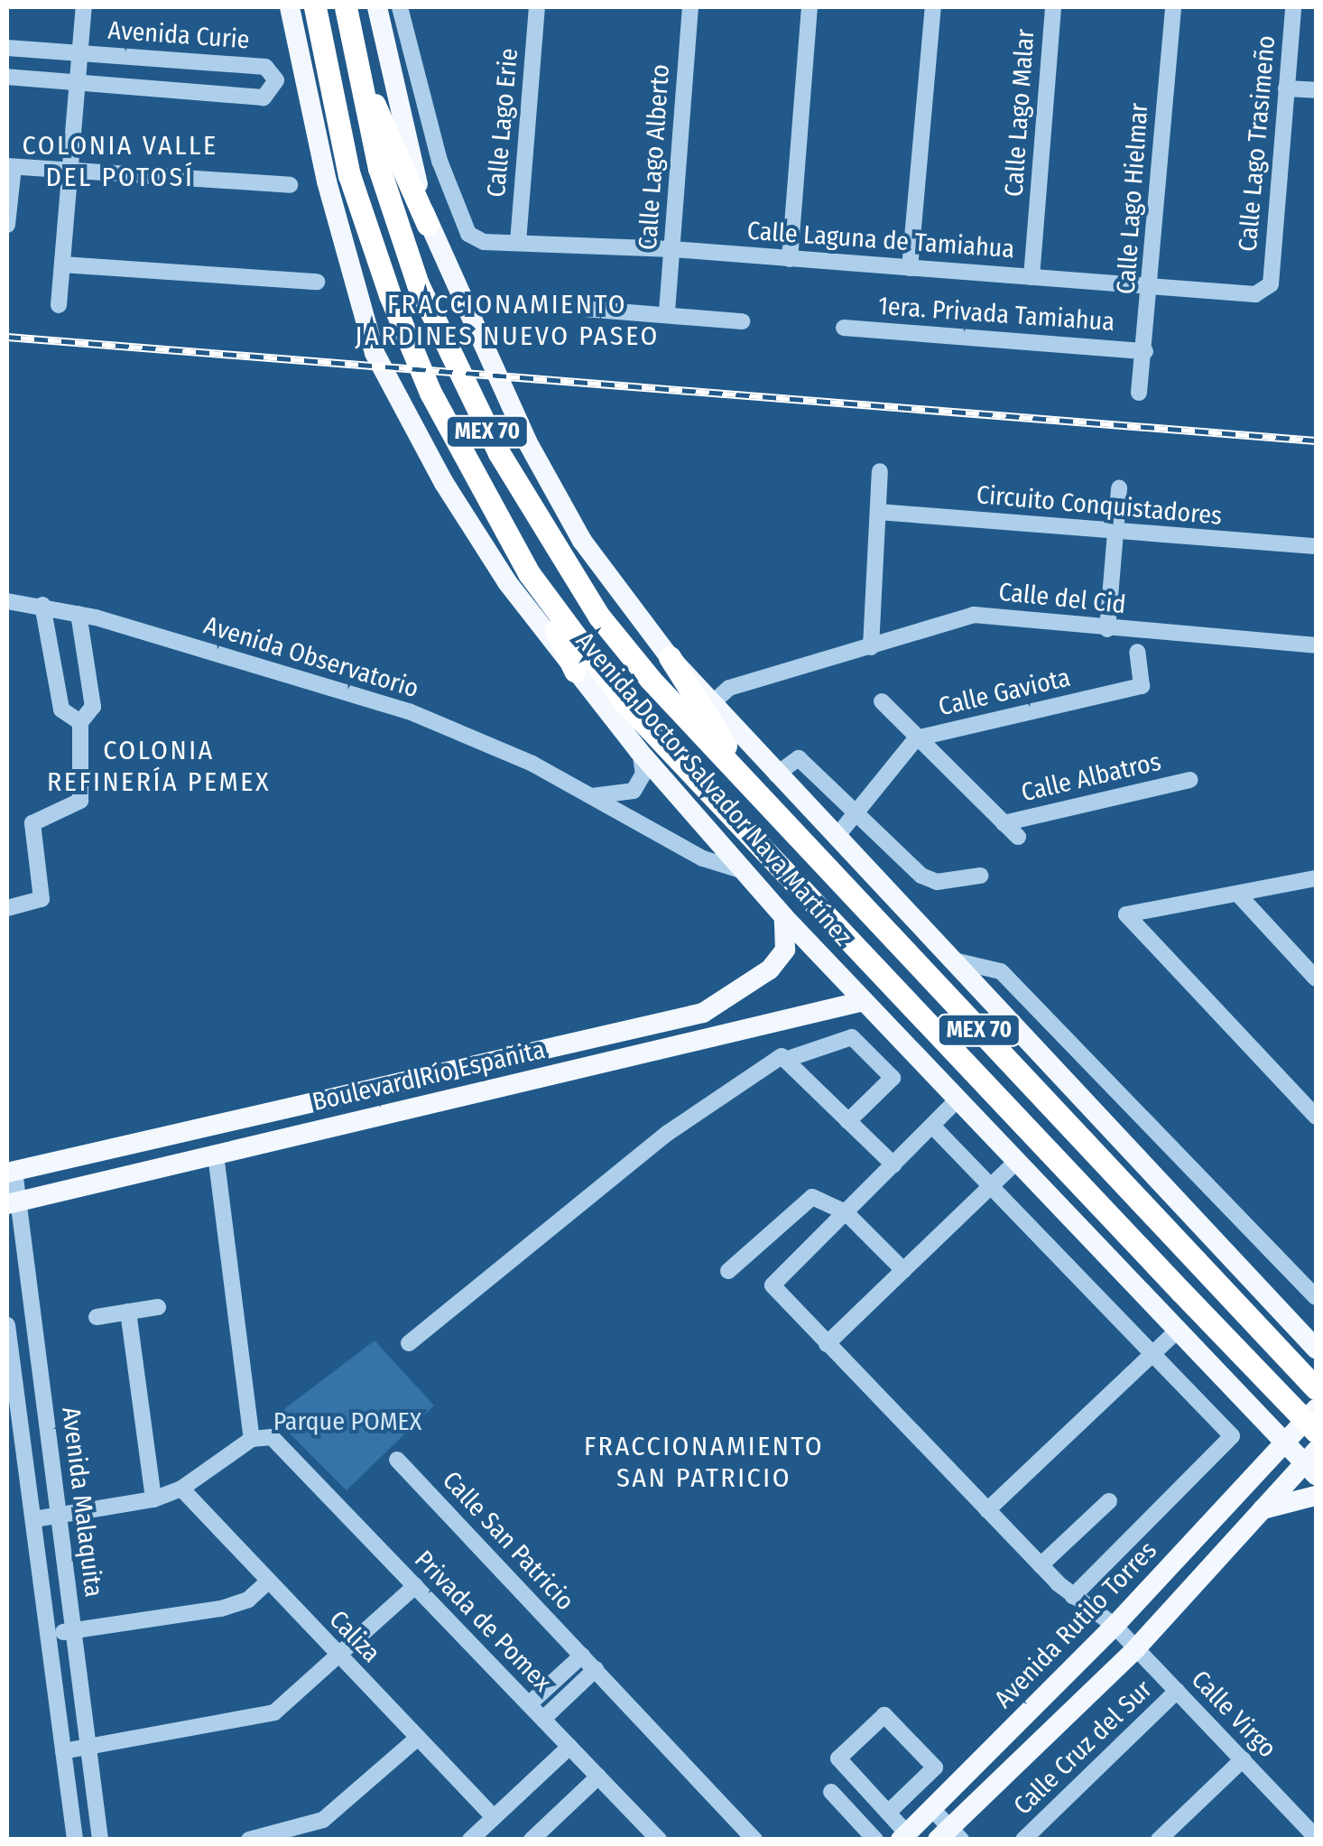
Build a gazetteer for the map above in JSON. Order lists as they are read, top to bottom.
{
  "streets": {
    "highway": ["MEX 70", "Avenida Doctor Salvador Nava Martínez"],
    "main road": ["Boulevard Río Españita", "Avenida Rutilo Torres"],
    "street": [
      "Avenida Curie",
      "Calle Lago Malar",
      "Calle Lago Erie",
      "Calle Lago Trasimeño",
      "Calle Lago Alberto",
      "Calle Lago Hielmar",
      "Calle Laguna de Tamiahua",
      "1era. Privada Tamiahua",
      "Circuito Conquistadores",
      "Calle del Cid",
      "Avenida Observatorio",
      "Calle Gaviota",
      "Calle Albatros",
      "Avenida Malaquita",
      "Calle San Patricio",
      "Privada de Pomex",
      "Caliza",
      "Calle Virgo",
      "Calle Cruz del Sur"
    ]
  },
  "crossings": [
    ["Calle Lago Malar", "Calle Laguna de Tamiahua"],
    ["Calle Lago Erie", "Calle Laguna de Tamiahua"],
    ["Calle Lago Trasimeño", "Calle Laguna de Tamiahua"],
    ["Calle Lago Alberto", "Calle Laguna de Tamiahua"],
    ["Calle Lago Hielmar", "Calle Laguna de Tamiahua"],
    ["Calle Lago Hielmar", "1era. Privada Tamiahua"],
    ["Avenida Observatorio", "Avenida Doctor Salvador Nava Martínez"],
    ["Avenida Doctor Salvador Nava Martínez", "Boulevard Río Españita"],
    ["Avenida Doctor Salvador Nava Martínez", "Avenida Rutilo Torres"],
    ["Boulevard Río Españita", "Avenida Malaquita"],
    ["Avenida Rutilo Torres", "Calle Virgo"],
    ["Calle Virgo", "Calle Cruz del Sur"]
  ],
  "districts": [
    "COLONIA VALLE DEL POTOSÍ",
    "FRACCIONAMIENTO JARDINES NUEVO PASEO",
    "COLONIA REFINERÍA PEMEX",
    "FRACCIONAMIENTO SAN PATRICIO"
  ],
  "parks": ["Parque POMEX"]
}
